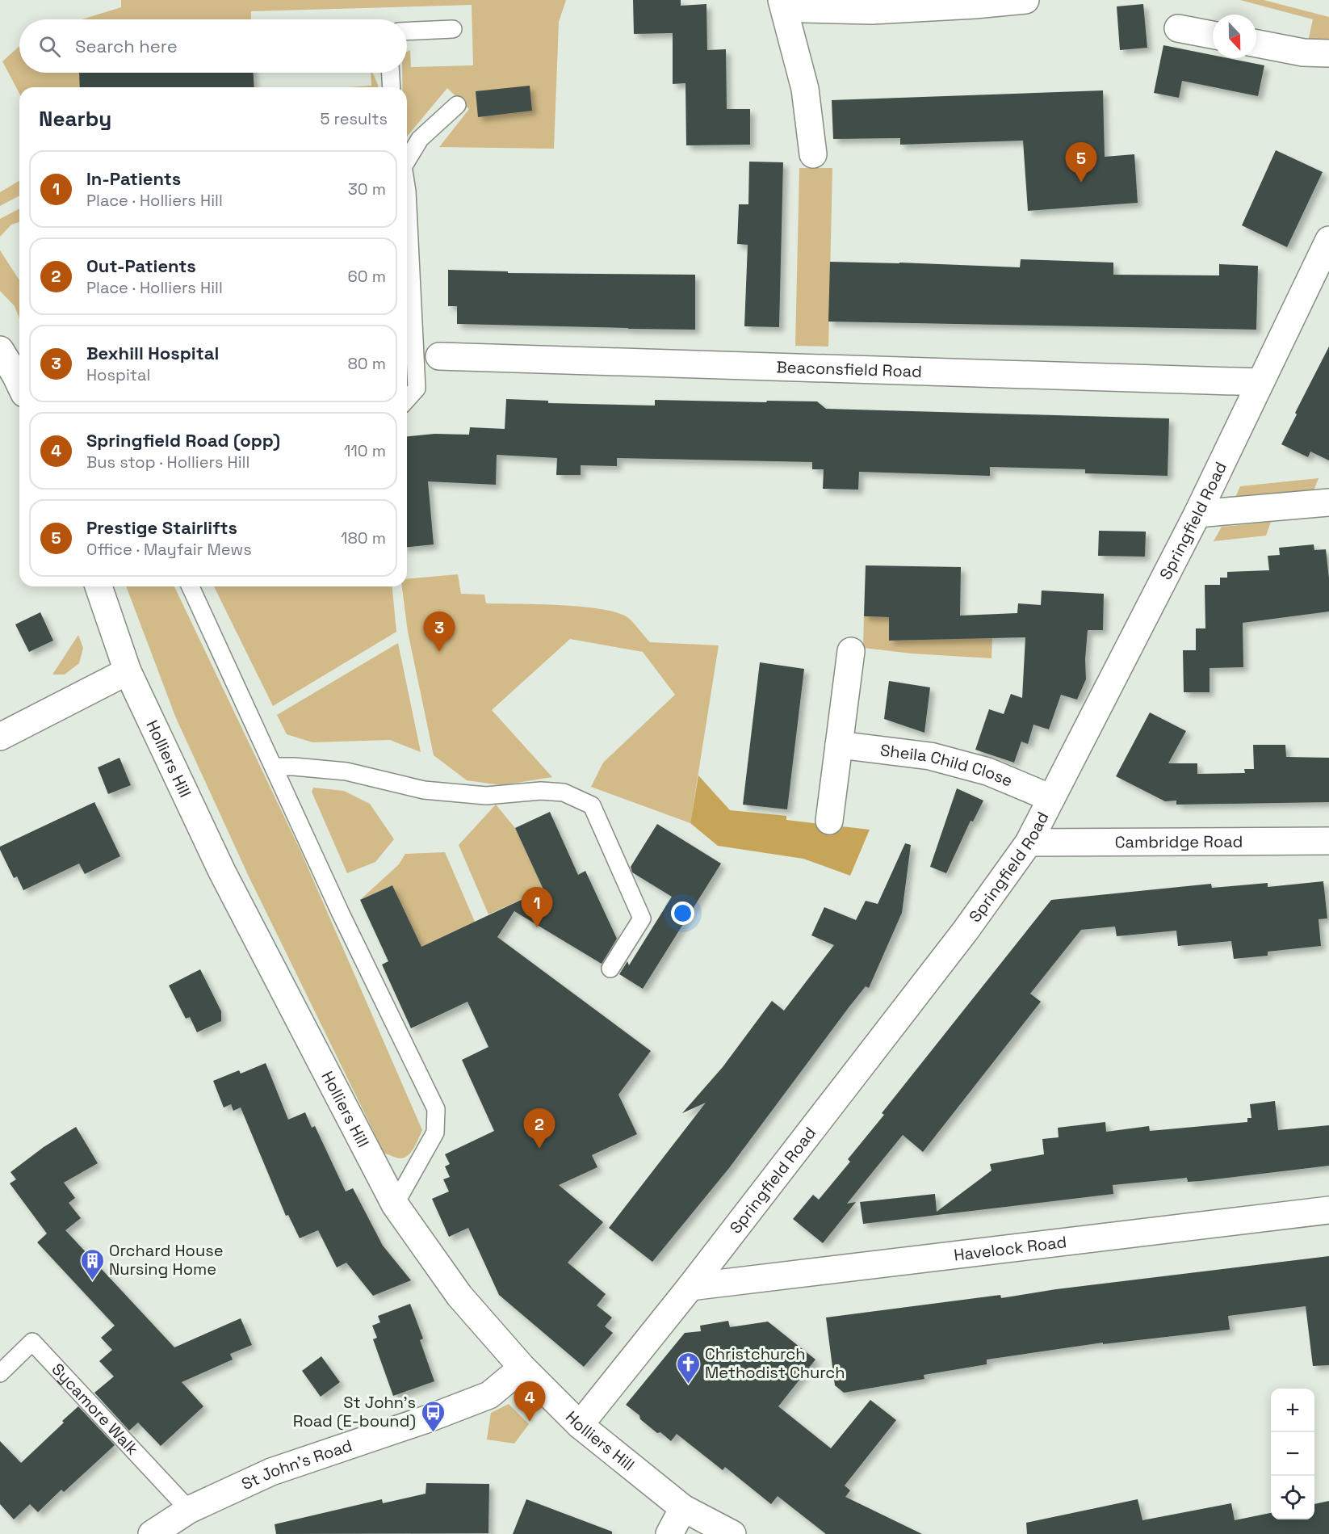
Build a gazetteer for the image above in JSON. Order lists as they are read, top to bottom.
{
  "streets": {
    "street": [
      "Beaconsfield Road",
      "Springfield Road",
      "Holliers Hill",
      "Sheila Child Close",
      "Cambridge Road",
      "Havelock Road",
      "St John's Road"
    ],
    "lane": ["Sycamore Walk"]
  },
  "crossings": [
    ["Beaconsfield Road", "Springfield Road"],
    ["Springfield Road", "Holliers Hill"],
    ["Springfield Road", "Sheila Child Close"],
    ["Springfield Road", "Cambridge Road"],
    ["Springfield Road", "Havelock Road"],
    ["Holliers Hill", "St John's Road"],
    ["Sycamore Walk", "St John's Road"]
  ],
  "places": {
    "building": ["Orchard House Nursing Home"],
    "church": ["Christchurch Methodist Church"],
    "bus stop": ["St John's Road (E-bound)"]
  },
  "north": "bottom",
  "page": {
    "search": "Search here",
    "heading": ["Nearby", "5 results"],
    "pins": [
      "5",
      "3",
      "1",
      "2",
      "4"
    ],
    "list": [
      {
        "mark": "1",
        "name": "In-Patients",
        "note": "Place · Holliers Hill",
        "value": "30 m"
      },
      {
        "mark": "2",
        "name": "Out-Patients",
        "note": "Place · Holliers Hill",
        "value": "60 m"
      },
      {
        "mark": "3",
        "name": "Bexhill Hospital",
        "note": "Hospital",
        "value": "80 m"
      },
      {
        "mark": "4",
        "name": "Springfield Road (opp)",
        "note": "Bus stop · Holliers Hill",
        "value": "110 m"
      },
      {
        "mark": "5",
        "name": "Prestige Stairlifts",
        "note": "Office · Mayfair Mews",
        "value": "180 m"
      }
    ],
    "map_buttons": ["+", "−"]
  }
}
